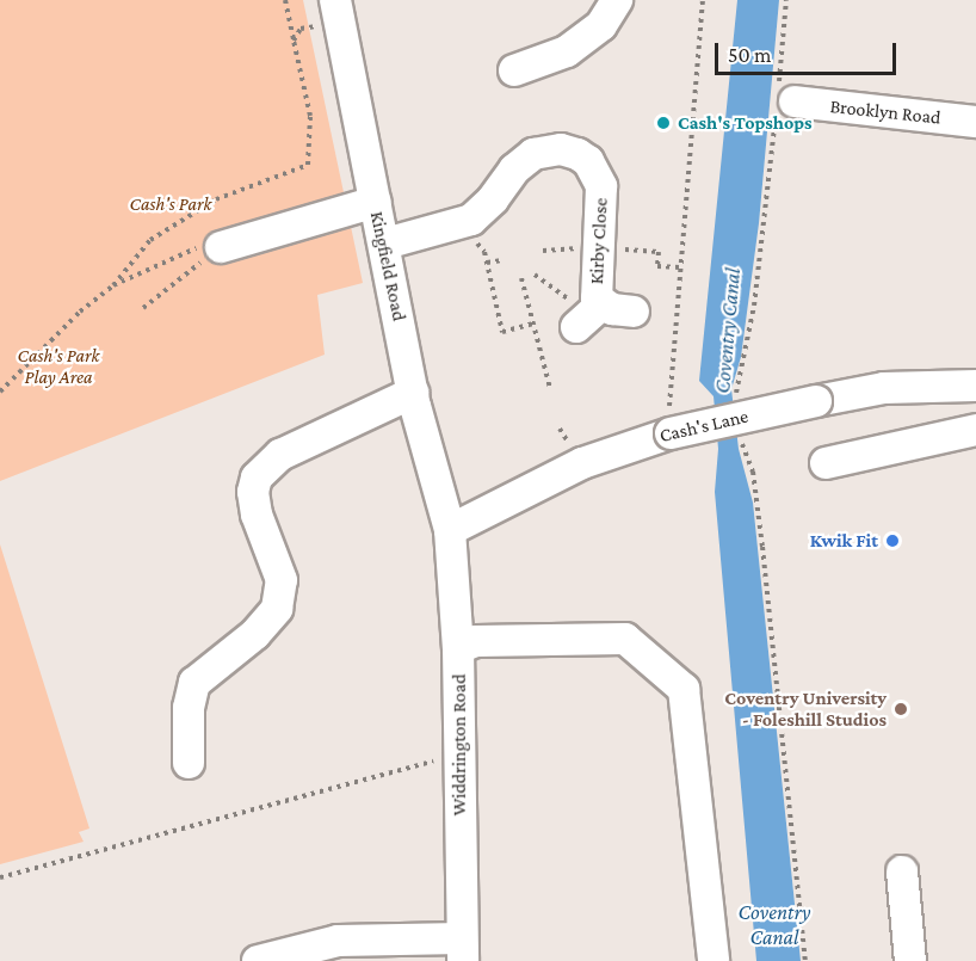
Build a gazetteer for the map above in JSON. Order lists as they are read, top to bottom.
{
  "streets": {
    "street": [
      "Brooklyn Road",
      "Kirby Close",
      "Kingfield Road",
      "Cash's Lane",
      "Widdrington Road"
    ]
  },
  "crossings": [
    ["Kirby Close", "Kingfield Road"],
    ["Kingfield Road", "Cash's Lane"],
    ["Kingfield Road", "Widdrington Road"],
    ["Cash's Lane", "Widdrington Road"]
  ],
  "water": ["Coventry Canal"],
  "parks": ["Cash's Park", "Cash's Park Play Area"],
  "places": ["Cash's Topshops", "Kwik Fit", "Coventry University - Foleshill Studios"],
  "scale_bar": "50 m"
}
